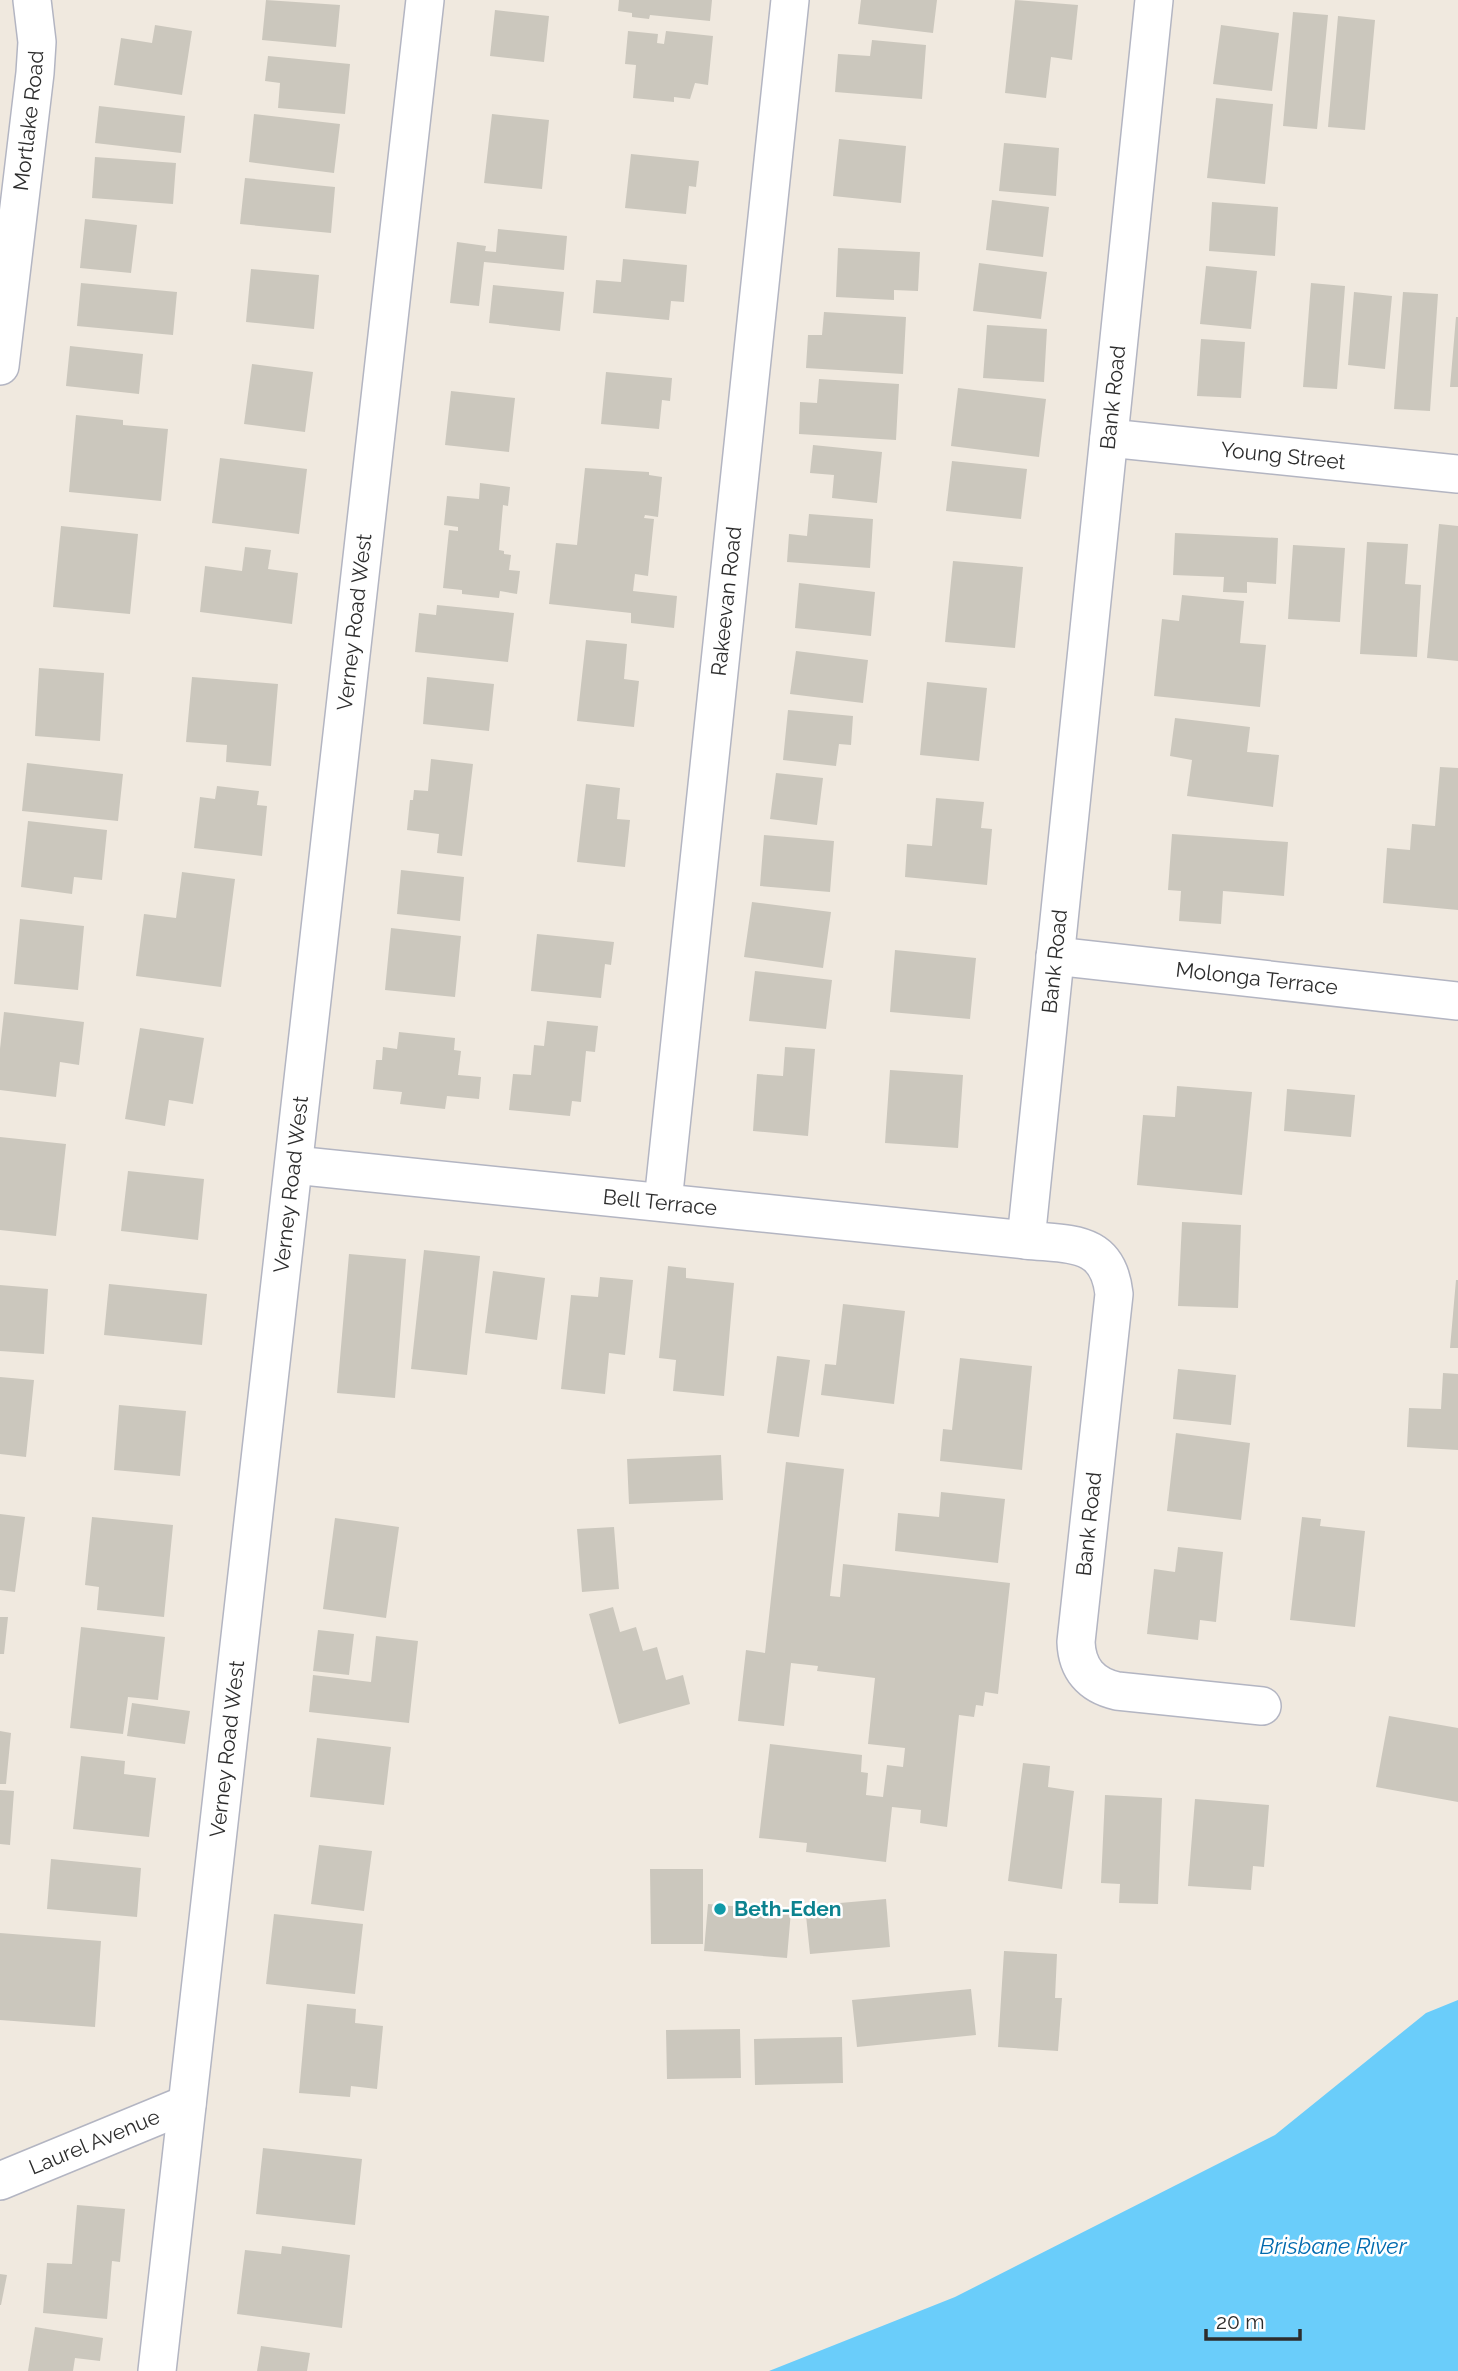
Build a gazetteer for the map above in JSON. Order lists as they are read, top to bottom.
{
  "streets": {
    "street": [
      "Mortlake Road",
      "Bank Road",
      "Young Street",
      "Rakeevan Road",
      "Verney Road West",
      "Molonga Terrace",
      "Bell Terrace",
      "Laurel Avenue"
    ]
  },
  "crossings": [
    ["Bank Road", "Young Street"],
    ["Bank Road", "Molonga Terrace"],
    ["Bank Road", "Bell Terrace"],
    ["Rakeevan Road", "Bell Terrace"],
    ["Verney Road West", "Bell Terrace"],
    ["Verney Road West", "Laurel Avenue"]
  ],
  "water": ["Brisbane River"],
  "places": ["Beth-Eden"],
  "scale_bar": "20 m"
}
